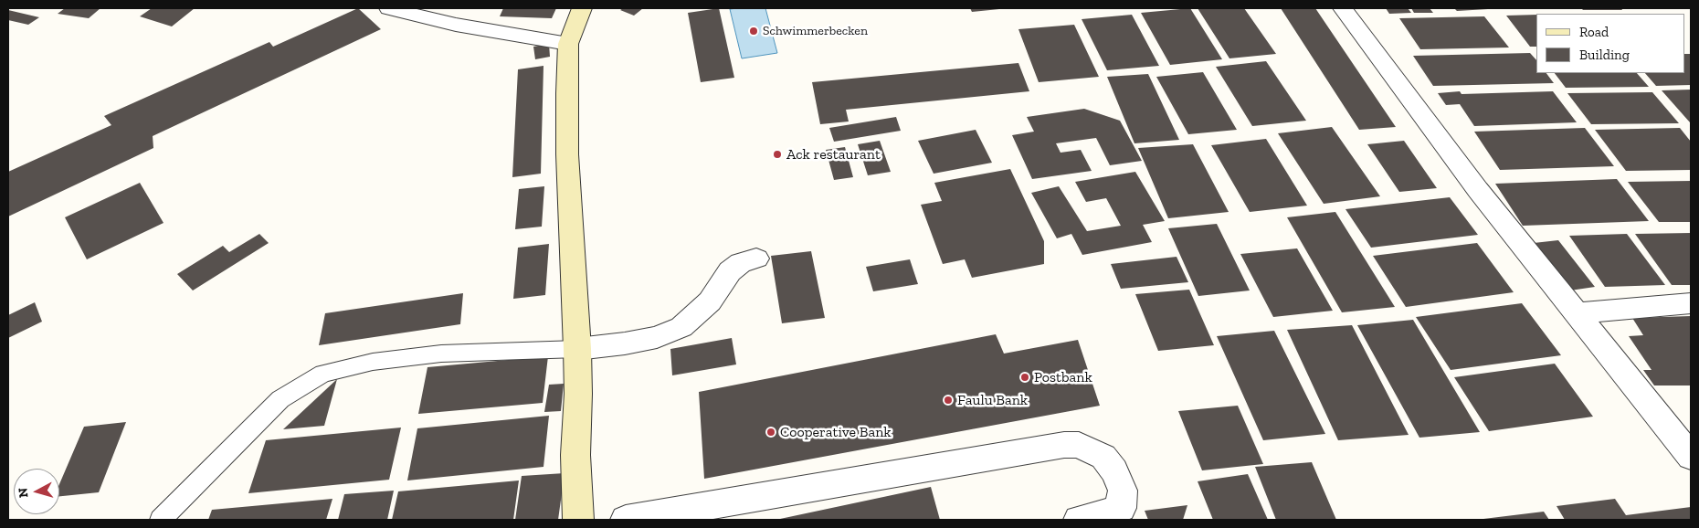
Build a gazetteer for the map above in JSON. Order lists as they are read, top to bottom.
{
  "places": [
    "Schwimmerbecken",
    "Ack restaurant",
    "Postbank",
    "Faulu Bank",
    "Cooperative Bank"
  ],
  "legend": ["Road", "Building"],
  "north": "left"
}
